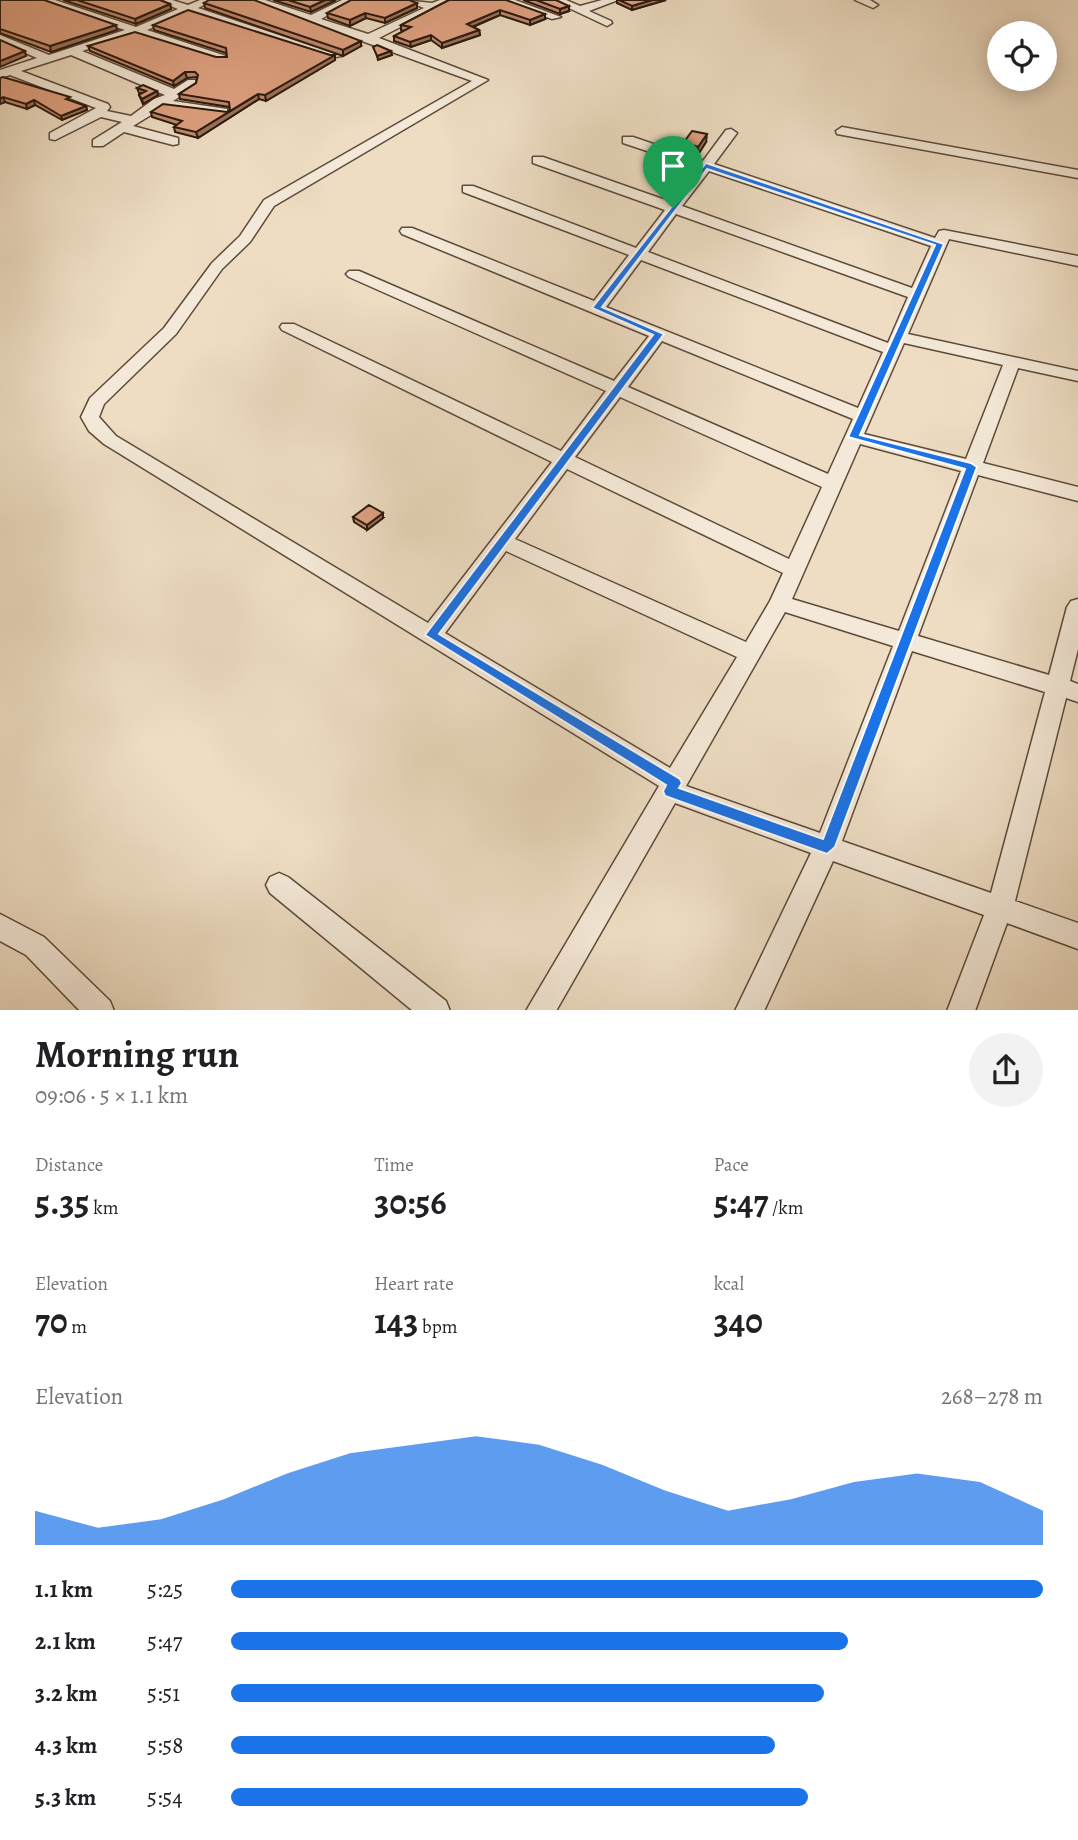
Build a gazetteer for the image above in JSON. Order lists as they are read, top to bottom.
{
  "page": {
    "heading": ["Morning run", "09:06 · 5 × 1.1 km"],
    "stats": [
      ["Distance", "5.35 km"],
      ["Time", "30:56"],
      ["Pace", "5:47 /km"],
      ["Elevation", "70 m"],
      ["Heart rate", "143 bpm"],
      ["kcal", "340"]
    ],
    "chart": ["Elevation", "268–278 m"],
    "list": [
      {
        "name": "1.1 km",
        "note": "5:25"
      },
      {
        "name": "2.1 km",
        "note": "5:47"
      },
      {
        "name": "3.2 km",
        "note": "5:51"
      },
      {
        "name": "4.3 km",
        "note": "5:58"
      },
      {
        "name": "5.3 km",
        "note": "5:54"
      }
    ]
  }
}
